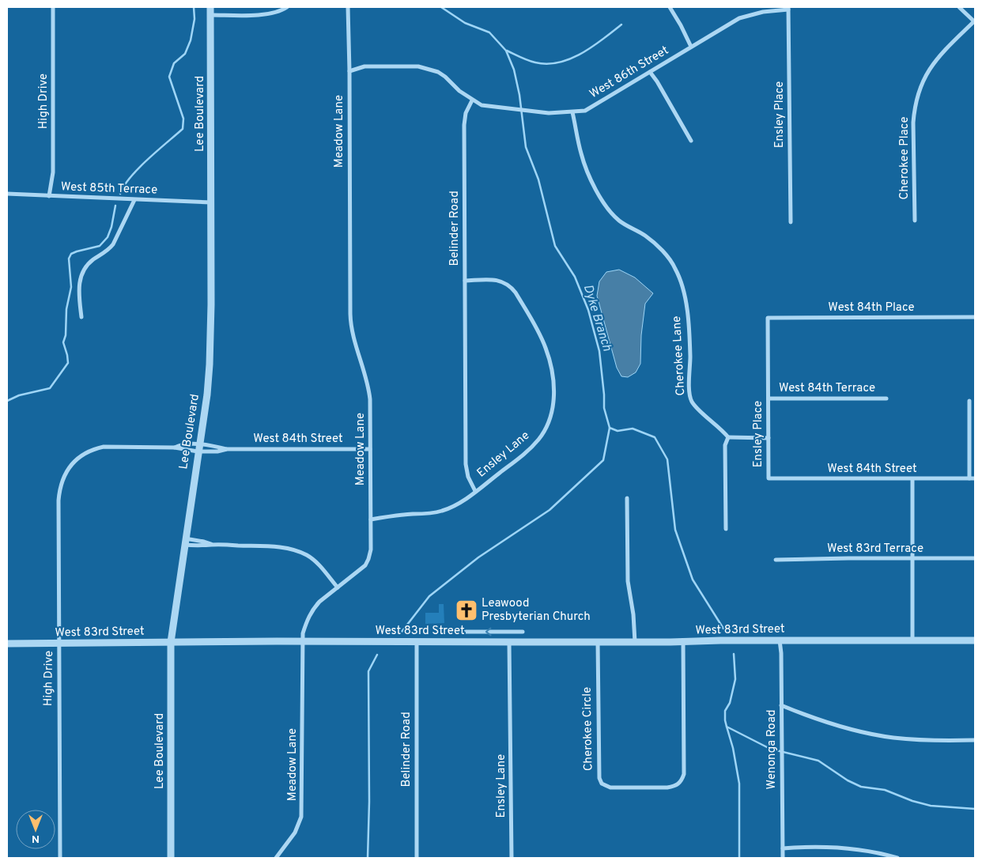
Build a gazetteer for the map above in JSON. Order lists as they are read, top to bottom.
{
  "streets": {
    "street": [
      "West 86th Street",
      "High Drive",
      "Lee Boulevard",
      "Ensley Place",
      "Meadow Lane",
      "Cherokee Place",
      "West 85th Terrace",
      "Belinder Road",
      "West 84th Place",
      "Cherokee Lane",
      "West 84th Terrace",
      "West 84th Street",
      "Ensley Lane",
      "West 83rd Terrace",
      "West 83rd Street",
      "Cherokee Circle",
      "Wenonga Road"
    ]
  },
  "crossings": [
    ["West 86th Street", "Ensley Place"],
    ["West 86th Street", "Belinder Road"],
    ["West 86th Street", "Cherokee Lane"],
    ["High Drive", "West 85th Terrace"],
    ["High Drive", "West 84th Street"],
    ["High Drive", "West 83rd Street"],
    ["Lee Boulevard", "West 85th Terrace"],
    ["Lee Boulevard", "West 84th Street"],
    ["Lee Boulevard", "West 83rd Street"],
    ["Ensley Place", "West 84th Place"],
    ["Ensley Place", "West 84th Terrace"],
    ["Ensley Place", "West 84th Street"],
    ["Meadow Lane", "West 84th Street"],
    ["Meadow Lane", "Ensley Lane"],
    ["Meadow Lane", "West 83rd Street"],
    ["Belinder Road", "Ensley Lane"],
    ["Belinder Road", "West 83rd Street"],
    ["Ensley Lane", "West 83rd Street"],
    ["West 83rd Street", "Cherokee Circle"],
    ["West 83rd Street", "Wenonga Road"]
  ],
  "water": ["Dyke Branch"],
  "places": {
    "church": ["Leawood Presbyterian Church"]
  },
  "north": "bottom"
}
